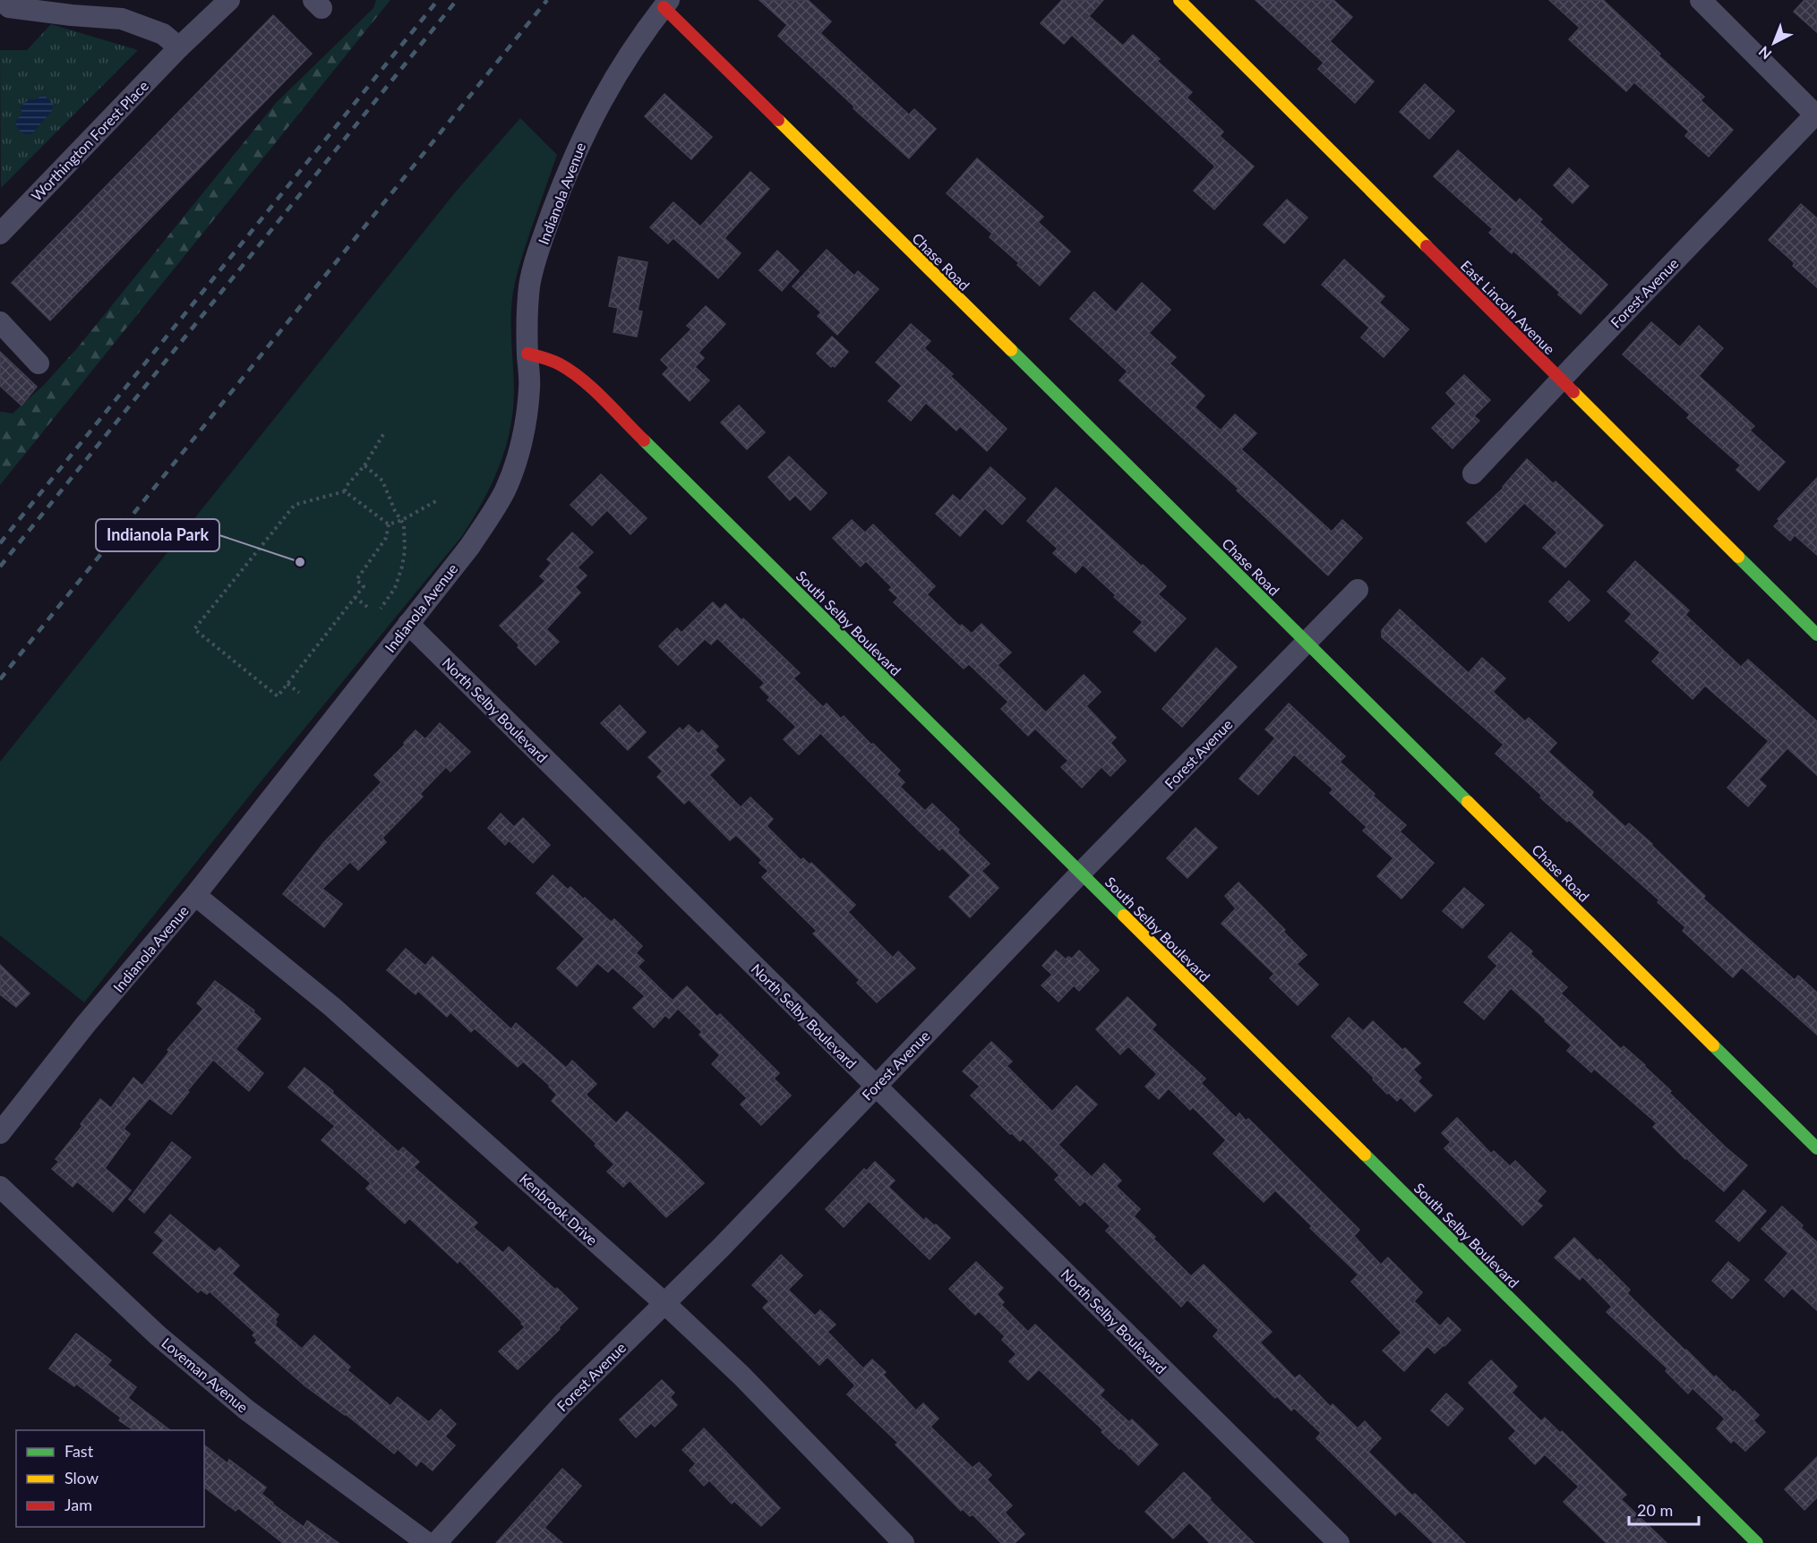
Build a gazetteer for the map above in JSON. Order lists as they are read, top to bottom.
{
  "streets": {
    "street": [
      "Worthington Forest Place",
      "Indianola Avenue",
      "Chase Road",
      "Forest Avenue",
      "East Lincoln Avenue",
      "South Selby Boulevard",
      "North Selby Boulevard",
      "Kenbrook Drive",
      "Loveman Avenue"
    ]
  },
  "crossings": [
    ["Indianola Avenue", "Chase Road"],
    ["Indianola Avenue", "South Selby Boulevard"],
    ["Indianola Avenue", "North Selby Boulevard"],
    ["Indianola Avenue", "Kenbrook Drive"],
    ["Chase Road", "Forest Avenue"],
    ["Forest Avenue", "East Lincoln Avenue"],
    ["Forest Avenue", "South Selby Boulevard"],
    ["Forest Avenue", "North Selby Boulevard"],
    ["Forest Avenue", "Kenbrook Drive"]
  ],
  "places": ["Indianola Park"],
  "legend": ["Fast", "Slow", "Jam"],
  "scale_bar": "20 m",
  "north": "bottom left"
}
